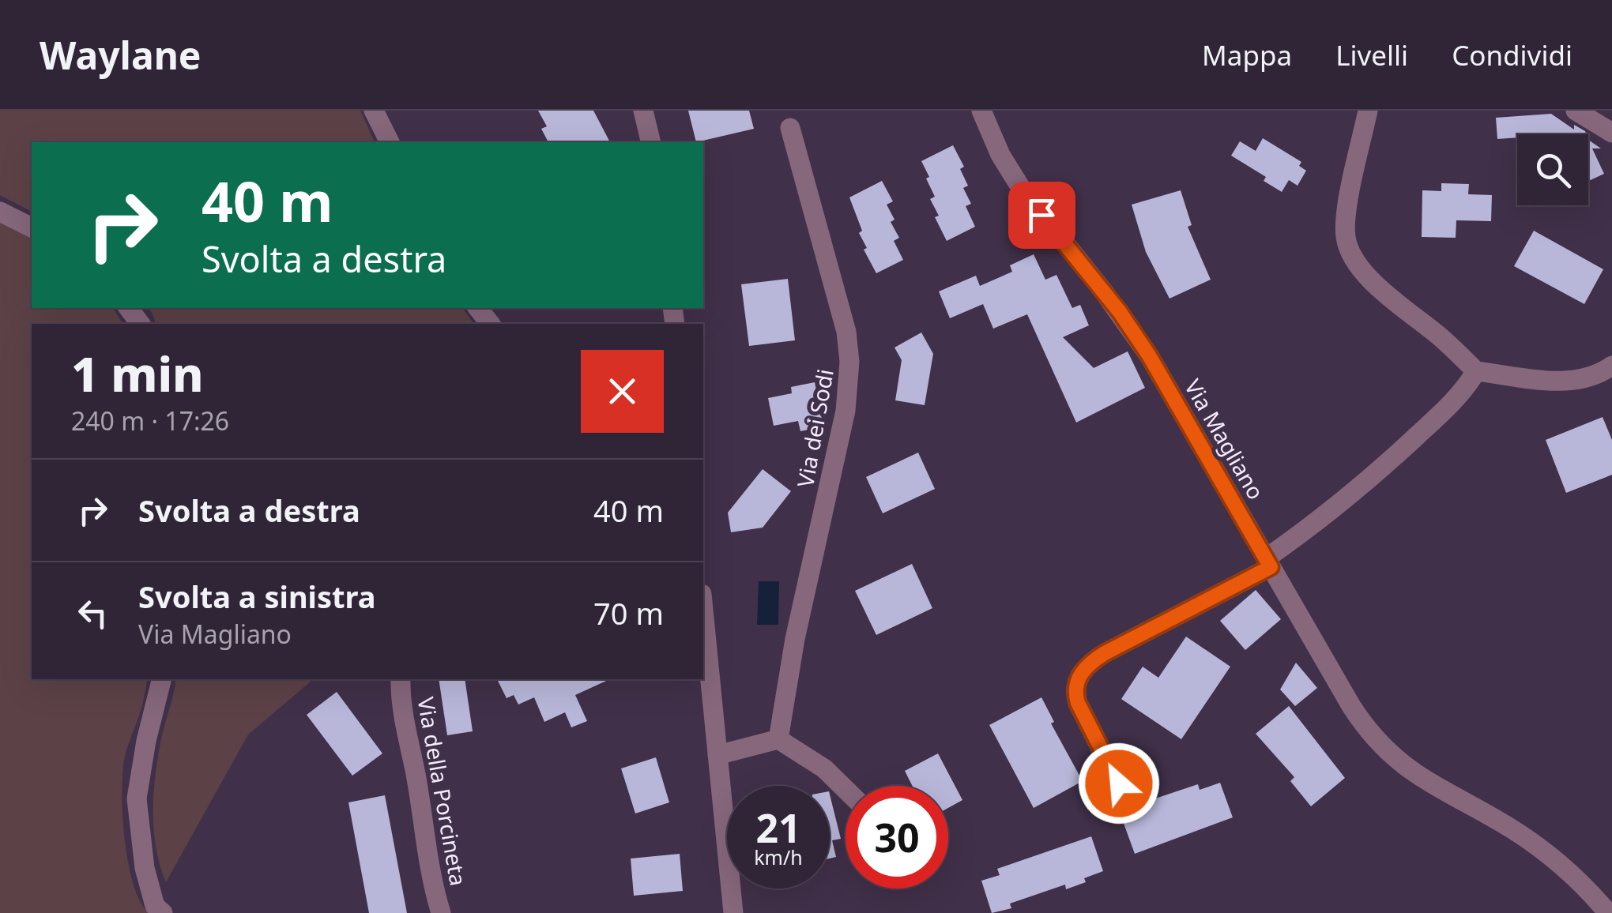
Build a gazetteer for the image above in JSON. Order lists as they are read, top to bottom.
{
  "streets": {
    "street": ["Via dei Sodi", "Via Magliano", "Via della Porcineta"]
  },
  "page": {
    "header": "Waylane",
    "nav": ["Mappa", "Livelli", "Condividi"],
    "turn": ["40 m", "Svolta a destra"],
    "heading": ["1 min", "240 m · 17:26"],
    "list": [
      {
        "name": "Svolta a destra",
        "value": "40 m"
      },
      {
        "name": "Svolta a sinistra",
        "note": "Via Magliano",
        "value": "70 m"
      }
    ],
    "speed": "21 km/h",
    "limit": "30"
  }
}
